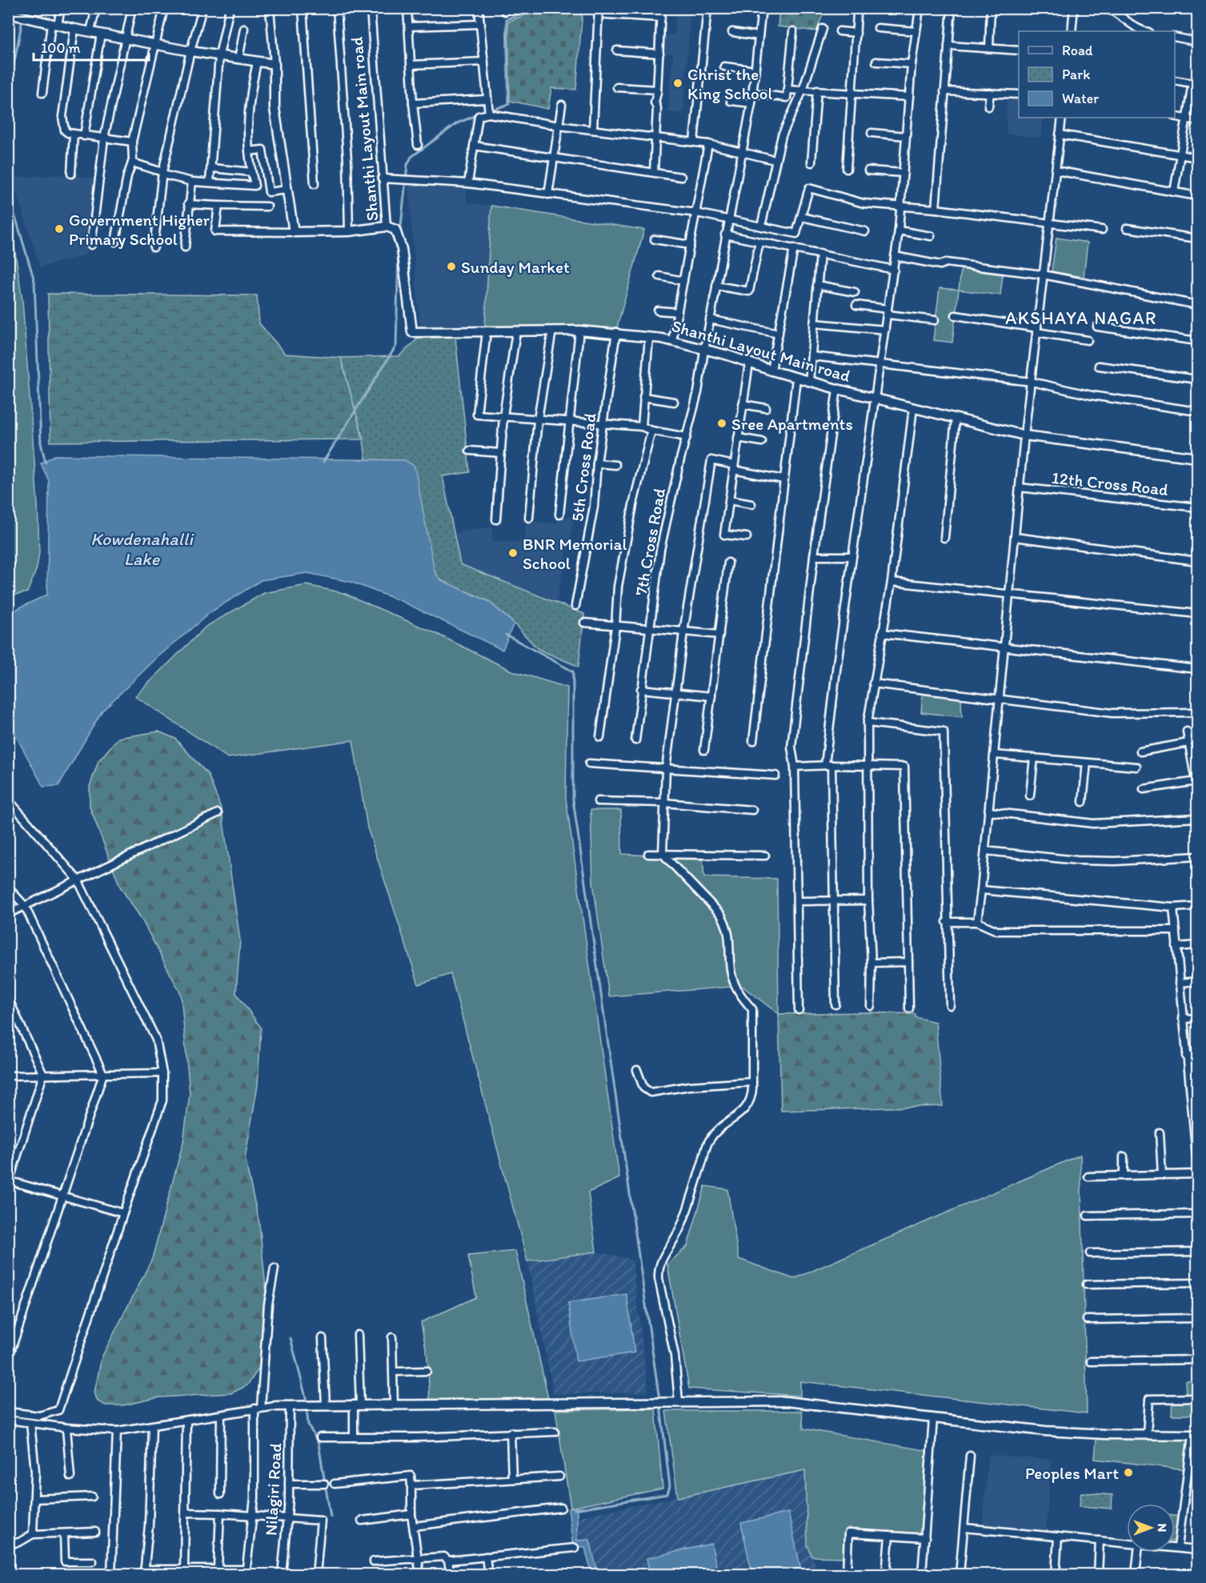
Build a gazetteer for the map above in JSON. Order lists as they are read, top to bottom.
{
  "streets": {
    "street": [
      "Shanthi Layout Main road",
      "5th Cross Road",
      "12th Cross Road",
      "7th Cross Road",
      "Nilagiri Road"
    ]
  },
  "crossings": [
    ["Shanthi Layout Main road", "5th Cross Road"],
    ["Shanthi Layout Main road", "7th Cross Road"]
  ],
  "districts": ["AKSHAYA NAGAR"],
  "water": ["Kowdenahalli Lake"],
  "places": [
    "Christ the King School",
    "Government Higher Primary School",
    "Sunday Market",
    "Sree Apartments",
    "BNR Memorial School",
    "Peoples Mart"
  ],
  "legend": ["Road", "Park", "Water"],
  "scale_bar": "100 m",
  "north": "right"
}
